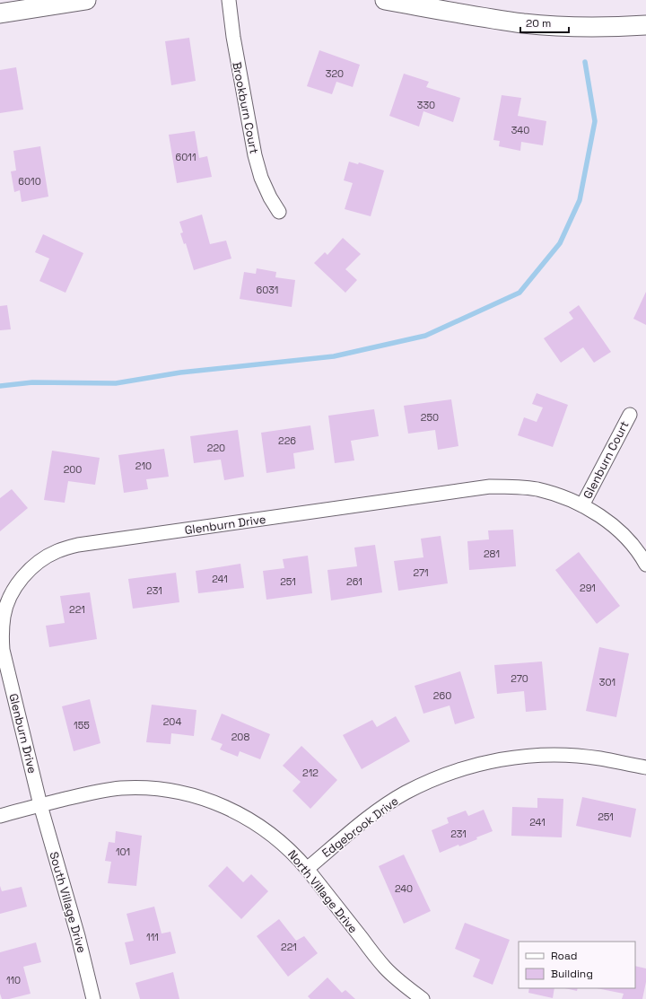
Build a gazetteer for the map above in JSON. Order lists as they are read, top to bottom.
{
  "streets": {
    "street": [
      "Brookburn Court",
      "Glenburn Court",
      "Glenburn Drive",
      "Edgebrook Drive",
      "North Village Drive",
      "South Village Drive"
    ]
  },
  "crossings": [
    ["Glenburn Court", "Glenburn Drive"],
    ["Glenburn Drive", "North Village Drive"],
    ["Glenburn Drive", "South Village Drive"],
    ["Edgebrook Drive", "North Village Drive"],
    ["North Village Drive", "South Village Drive"]
  ],
  "house_numbers": [
    "320",
    "330",
    "340",
    "6011",
    "6010",
    "6031",
    "250",
    "226",
    "220",
    "210",
    "200",
    "281",
    "271",
    "241",
    "251",
    "261",
    "291",
    "231",
    "221",
    "270",
    "301",
    "260",
    "204",
    "155",
    "208",
    "212",
    "251",
    "241",
    "231",
    "101",
    "240",
    "111",
    "221",
    "110"
  ],
  "legend": ["Road", "Building"],
  "scale_bar": "20 m"
}
